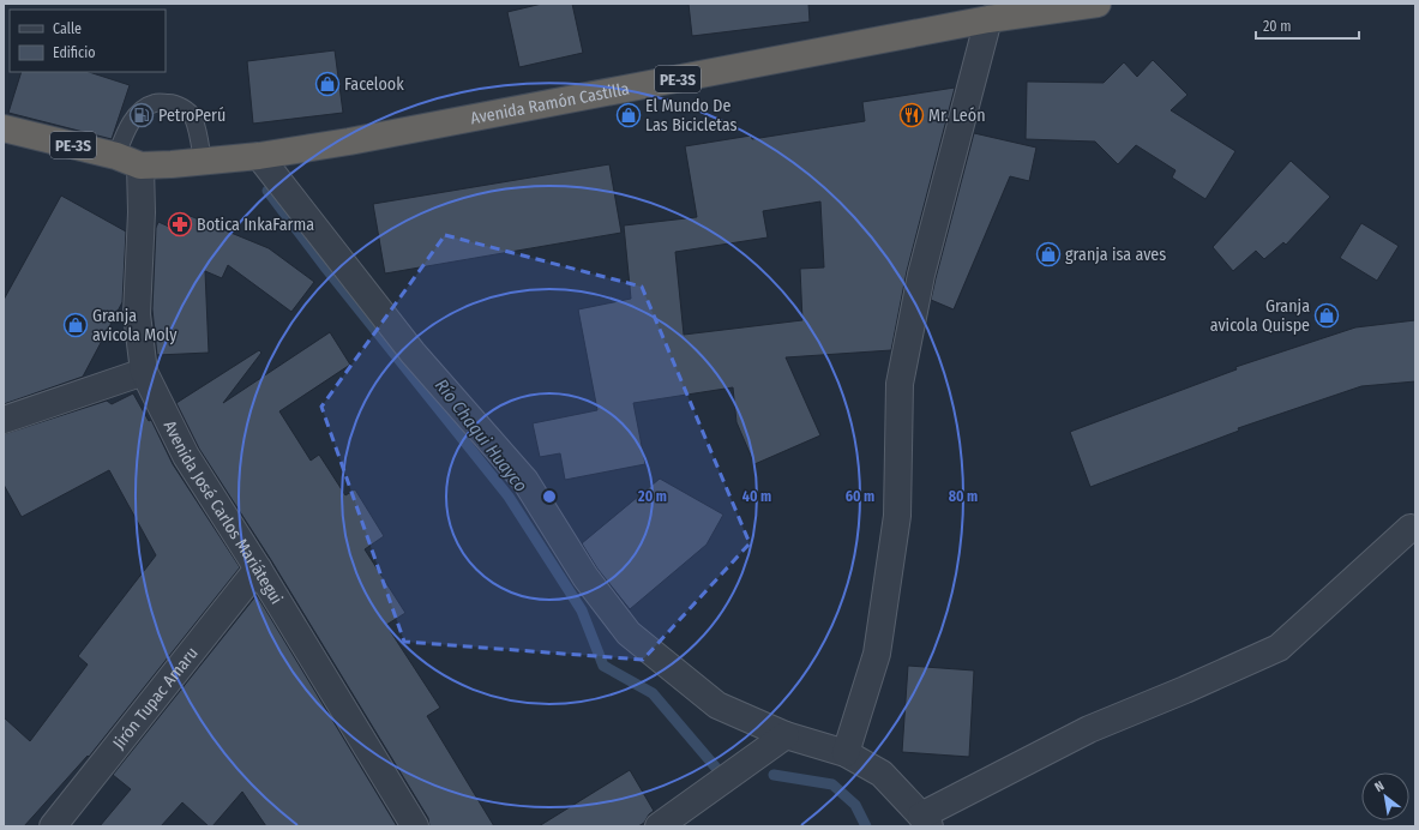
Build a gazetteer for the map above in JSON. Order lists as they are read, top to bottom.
{
  "streets": {
    "highway": ["PE-3S", "Avenida Ramón Castilla"],
    "street": ["Avenida José Carlos Mariátegui", "Jirón Tupac Amaru"]
  },
  "crossings": [
    ["Avenida Ramón Castilla", "Avenida José Carlos Mariátegui"],
    ["Avenida José Carlos Mariátegui", "Jirón Tupac Amaru"]
  ],
  "water": ["Río Chaqui Huayco"],
  "places": {
    "shop": [
      "Facelook",
      "El Mundo De Las Bicicletas",
      "granja isa aves",
      "Granja avicola Quispe",
      "Granja avicola Moly"
    ],
    "fuel station": ["PetroPerú"],
    "restaurant": ["Mr. León"],
    "pharmacy": ["Botica InkaFarma"]
  },
  "legend": ["Calle", "Edificio"],
  "scale_bar": "20 m",
  "north": "top left",
  "rings": [
    "20 m",
    "40 m",
    "60 m",
    "80 m"
  ]
}
